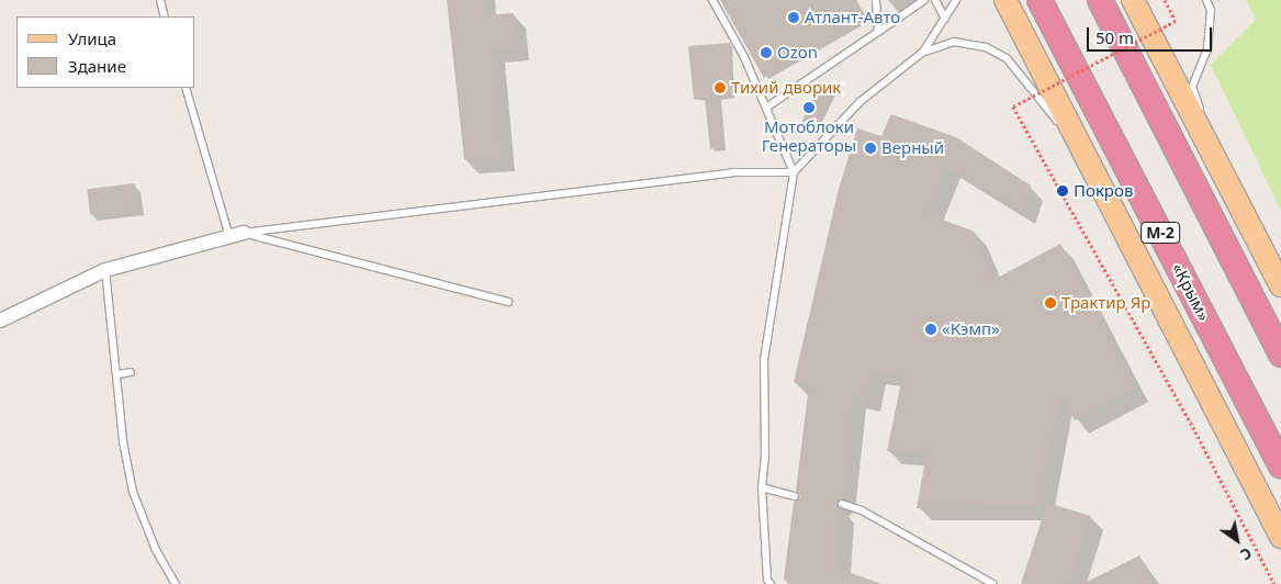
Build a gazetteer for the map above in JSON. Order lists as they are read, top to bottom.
{
  "streets": {
    "highway": ["М-2", "«Крым»"]
  },
  "places": [
    "Атлант-Авто",
    "Ozon",
    "Тихий дворик",
    "Мотоблоки Генераторы",
    "Верный",
    "Покров",
    "Трактир Яр",
    "«Кэмп»"
  ],
  "legend": ["Улица", "Здание"],
  "scale_bar": "50 m",
  "north": "bottom right"
}
